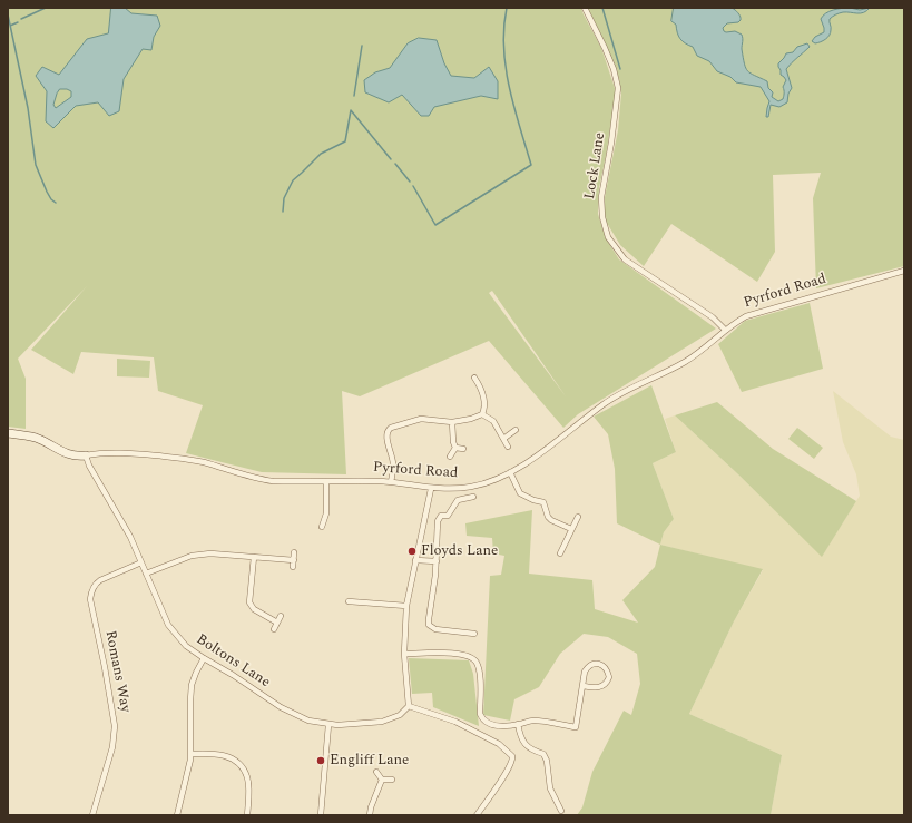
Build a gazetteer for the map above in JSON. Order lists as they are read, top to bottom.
{
  "streets": {
    "street": [
      "Lock Lane",
      "Pyrford Road",
      "Boltons Lane",
      "Romans Way"
    ]
  },
  "crossings": [
    ["Lock Lane", "Pyrford Road"],
    ["Pyrford Road", "Boltons Lane"],
    ["Boltons Lane", "Romans Way"]
  ],
  "places": ["Floyds Lane", "Engliff Lane"]
}
